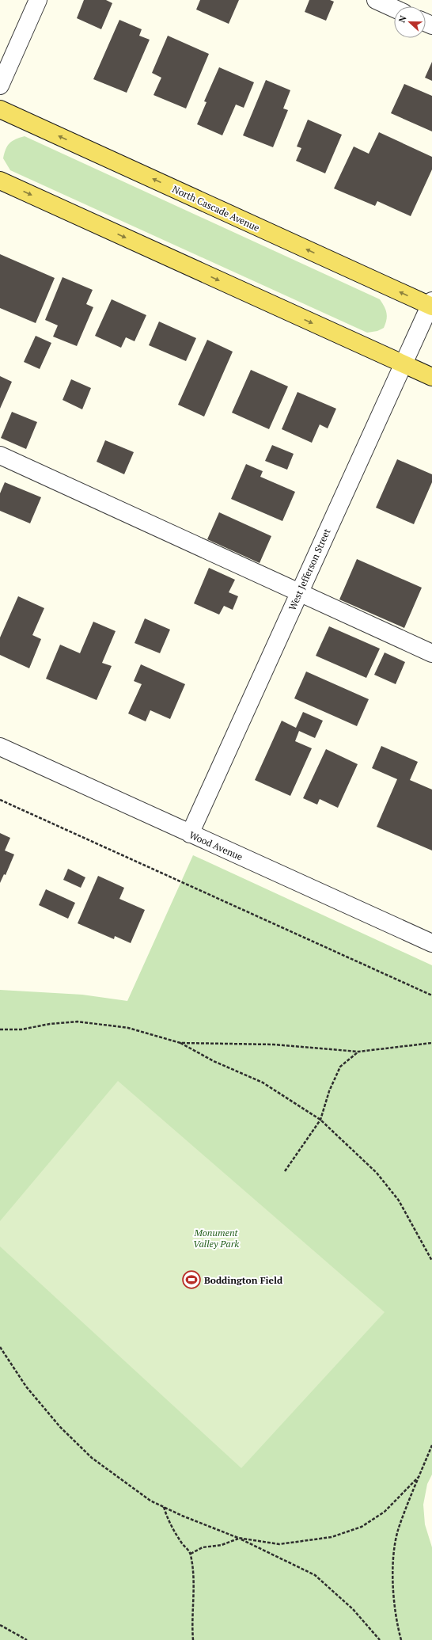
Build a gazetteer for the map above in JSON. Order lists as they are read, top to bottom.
{
  "streets": {
    "main road": ["North Cascade Avenue"],
    "street": ["West Jefferson Street", "Wood Avenue"]
  },
  "crossings": [
    ["North Cascade Avenue", "West Jefferson Street"],
    ["West Jefferson Street", "Wood Avenue"]
  ],
  "parks": ["Monument Valley Park"],
  "places": {
    "sports": ["Boddington Field"]
  },
  "north": "left"
}
